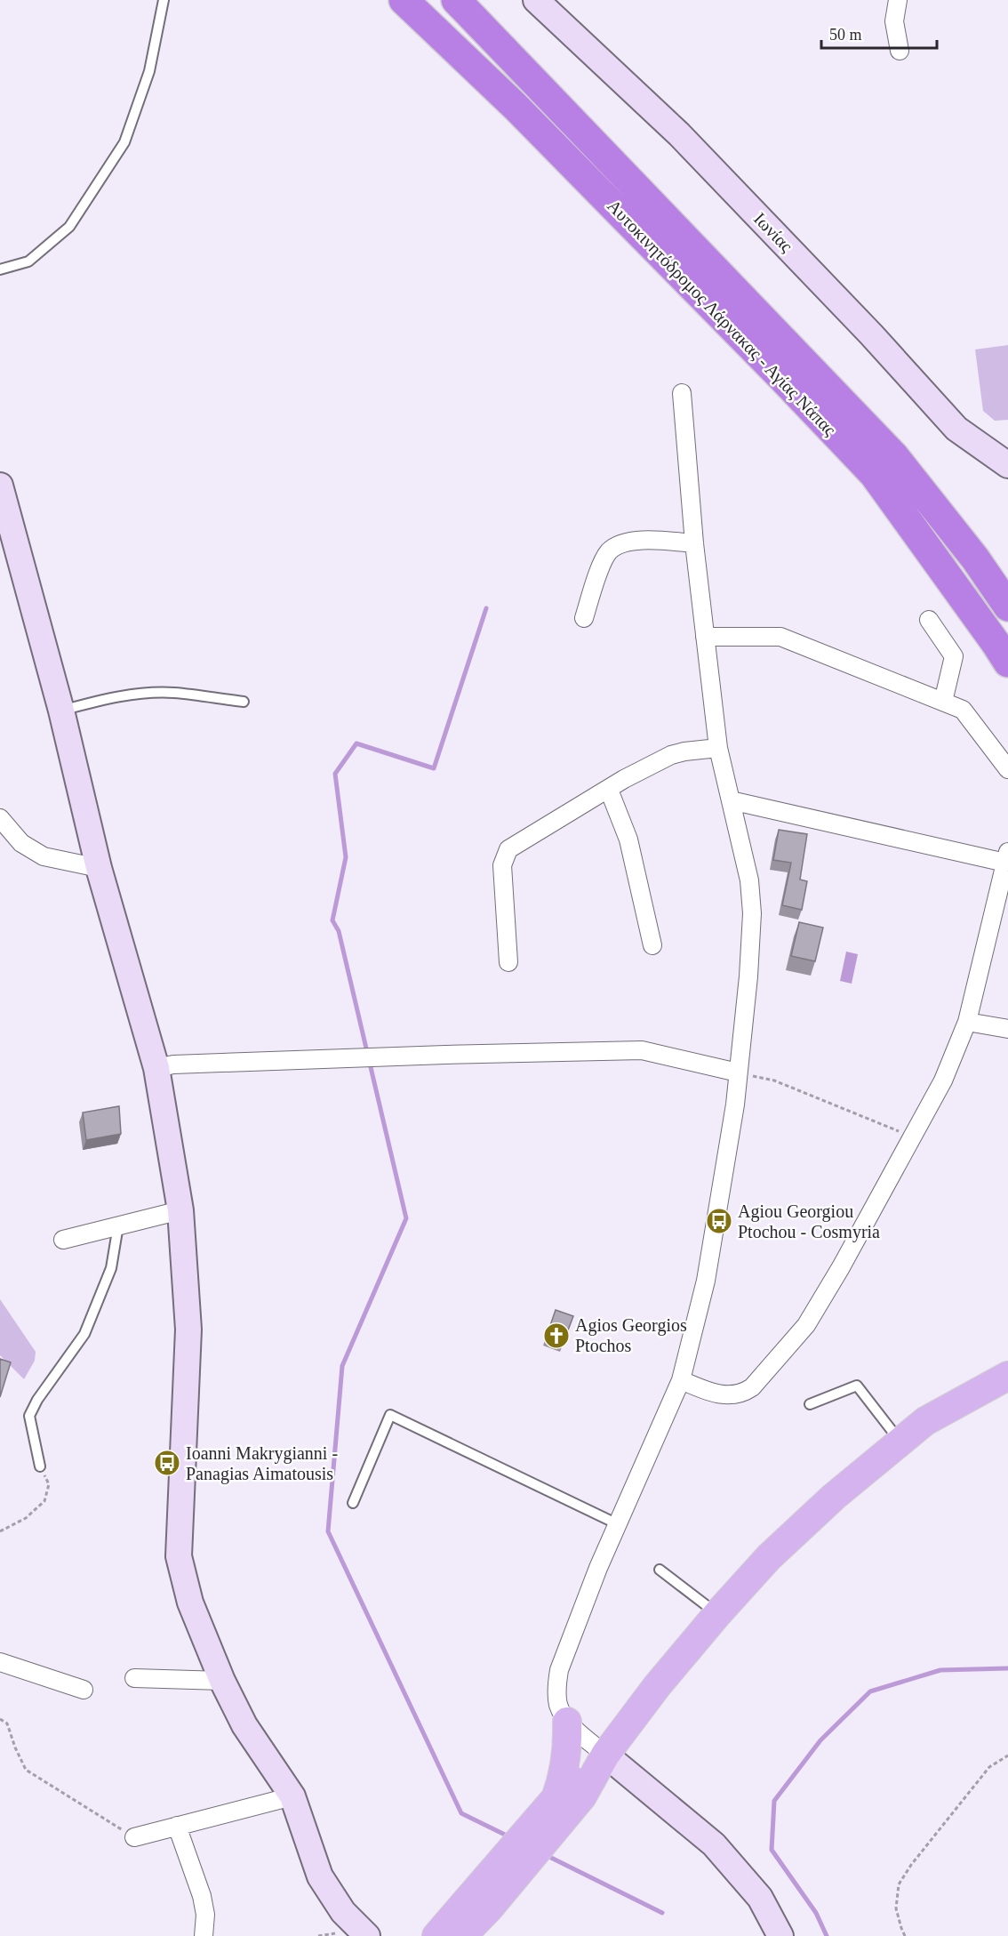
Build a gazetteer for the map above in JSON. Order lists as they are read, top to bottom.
{
  "streets": {
    "highway": ["Αυτοκινητόδρομος Λάρνακας - Αγίας Νάπας"],
    "main road": ["Ιωνίας"]
  },
  "places": {
    "bus stop": ["Agiou Georgiou Ptochou - Cosmyria", "Ioanni Makrygianni - Panagias Aimatousis"],
    "church": ["Agios Georgios Ptochos"]
  },
  "scale_bar": "50 m"
}
